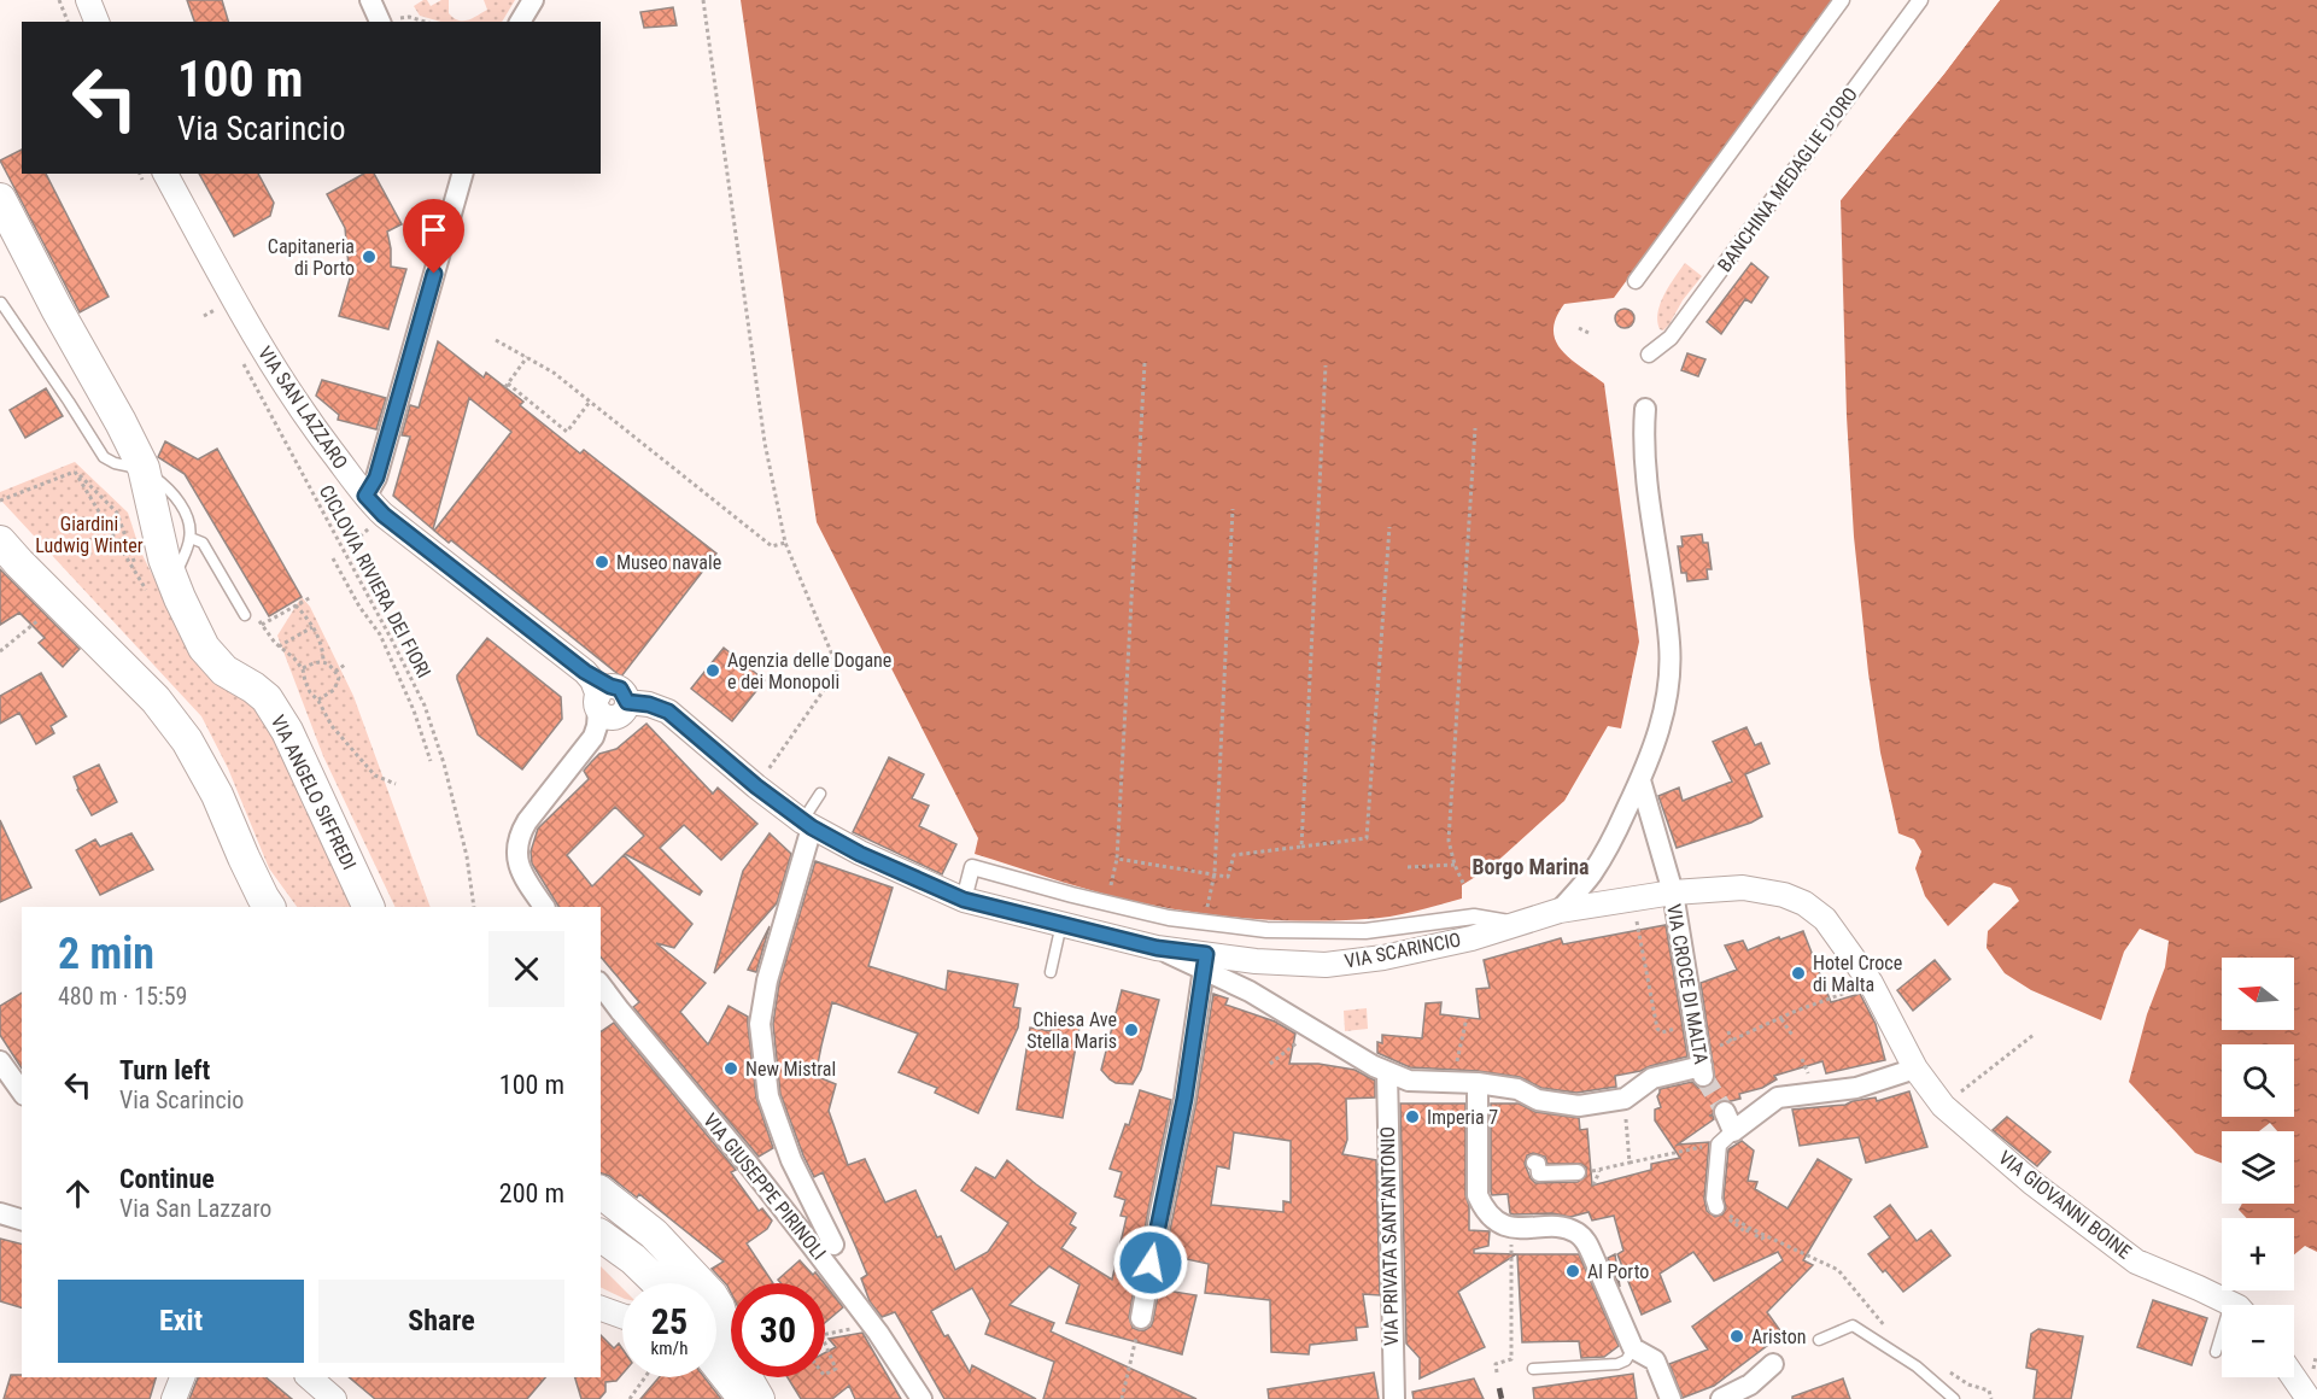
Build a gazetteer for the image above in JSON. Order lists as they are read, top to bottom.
{
  "streets": {
    "main road": ["VIA ANGELO SIFFREDI"],
    "street": [
      "BANCHINA MEDAGLIE D'ORO",
      "VIA SAN LAZZARO",
      "VIA SCARINCIO",
      "VIA CROCE DI MALTA",
      "VIA GIUSEPPE PIRINOLI",
      "VIA GIOVANNI BOINE",
      "VIA PRIVATA SANT'ANTONIO"
    ],
    "path": ["CICLOVIA RIVIERA DEI FIORI"]
  },
  "crossings": [
    ["VIA SCARINCIO", "VIA CROCE DI MALTA"],
    ["VIA SCARINCIO", "VIA GIOVANNI BOINE"],
    ["VIA SCARINCIO", "VIA PRIVATA SANT'ANTONIO"]
  ],
  "districts": ["Borgo Marina"],
  "parks": ["Giardini Ludwig Winter"],
  "places": [
    "Capitaneria di Porto",
    "Museo navale",
    "Agenzia delle Dogane e dei Monopoli",
    "Hotel Croce di Malta",
    "Chiesa Ave Stella Maris",
    "New Mistral",
    "Imperia 7",
    "Al Porto",
    "Ariston"
  ],
  "north": "left",
  "page": {
    "turn": ["100 m", "Via Scarincio"],
    "heading": ["2 min", "480 m · 15:59"],
    "map_buttons": ["+", "−"],
    "list": [
      {
        "name": "Turn left",
        "note": "Via Scarincio",
        "value": "100 m"
      },
      {
        "name": "Continue",
        "note": "Via San Lazzaro",
        "value": "200 m"
      }
    ],
    "buttons": ["Exit", "Share"],
    "speed": "25 km/h",
    "limit": "30"
  }
}
